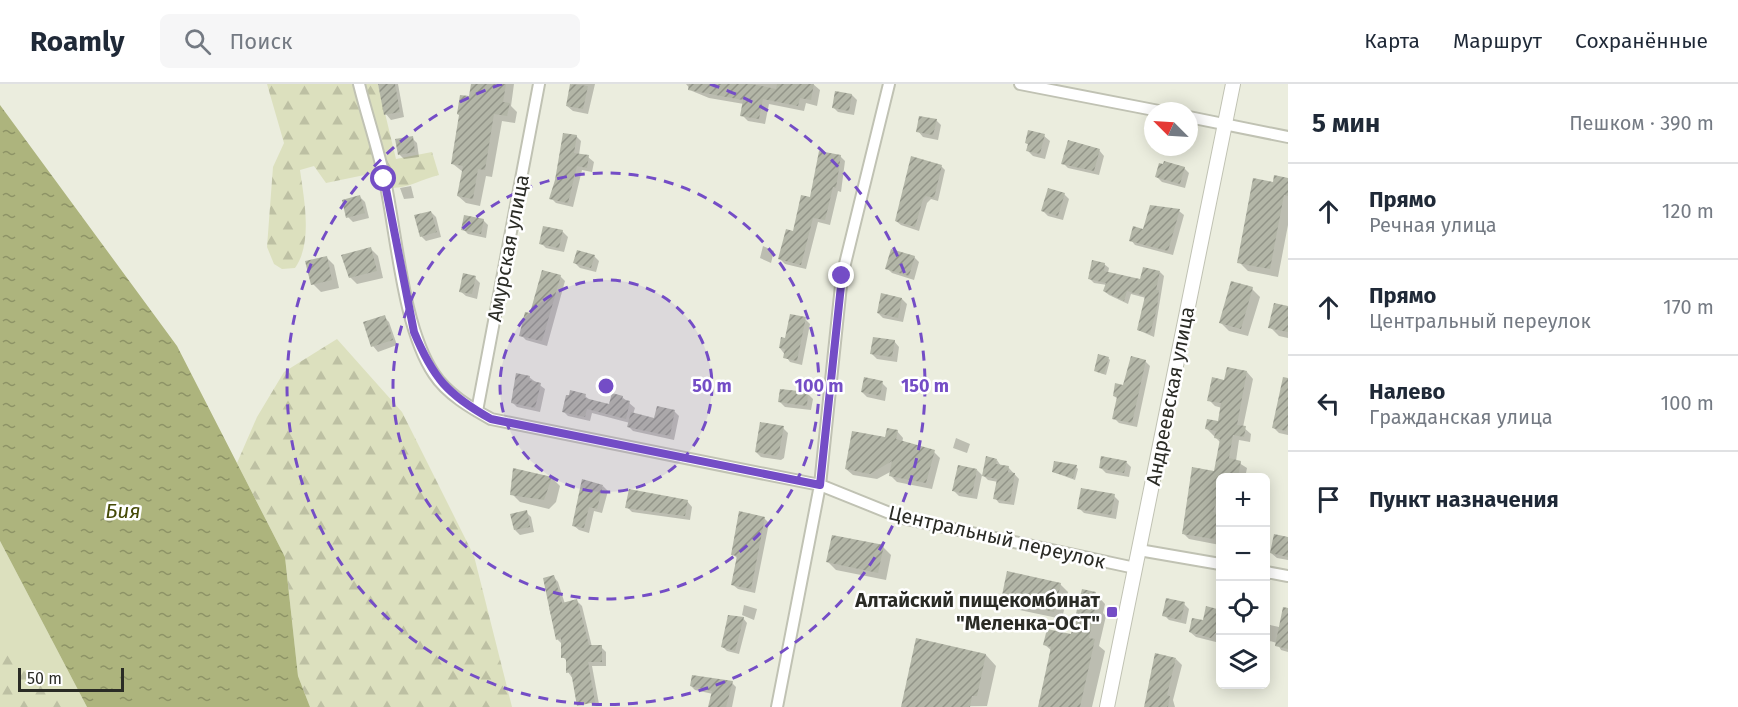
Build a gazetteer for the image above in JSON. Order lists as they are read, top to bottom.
{
  "streets": {
    "street": ["Амурская улица", "Андреевская улица", "Центральный переулок"]
  },
  "crossings": [
    ["Амурская улица", "Центральный переулок"],
    ["Андреевская улица", "Центральный переулок"]
  ],
  "water": ["Бия"],
  "places": {
    "transit": ["Алтайский пищекомбинат \"Меленка-ОСТ\""]
  },
  "scale_bar": "50 m",
  "north": "top left",
  "page": {
    "header": "Roamly",
    "search": "Поиск",
    "nav": ["Карта", "Маршрут", "Сохранённые"],
    "heading": ["5 мин", "Пешком · 390 m"],
    "list": [
      ["Прямо", "Речная улица", "120 m"],
      ["Прямо", "Центральный переулок", "170 m"],
      ["Налево", "Гражданская улица", "100 m"],
      "Пункт назначения"
    ],
    "map_buttons": ["+", "−"],
    "scale": "50 m"
  },
  "rings": ["50 m", "100 m", "150 m"]
}
